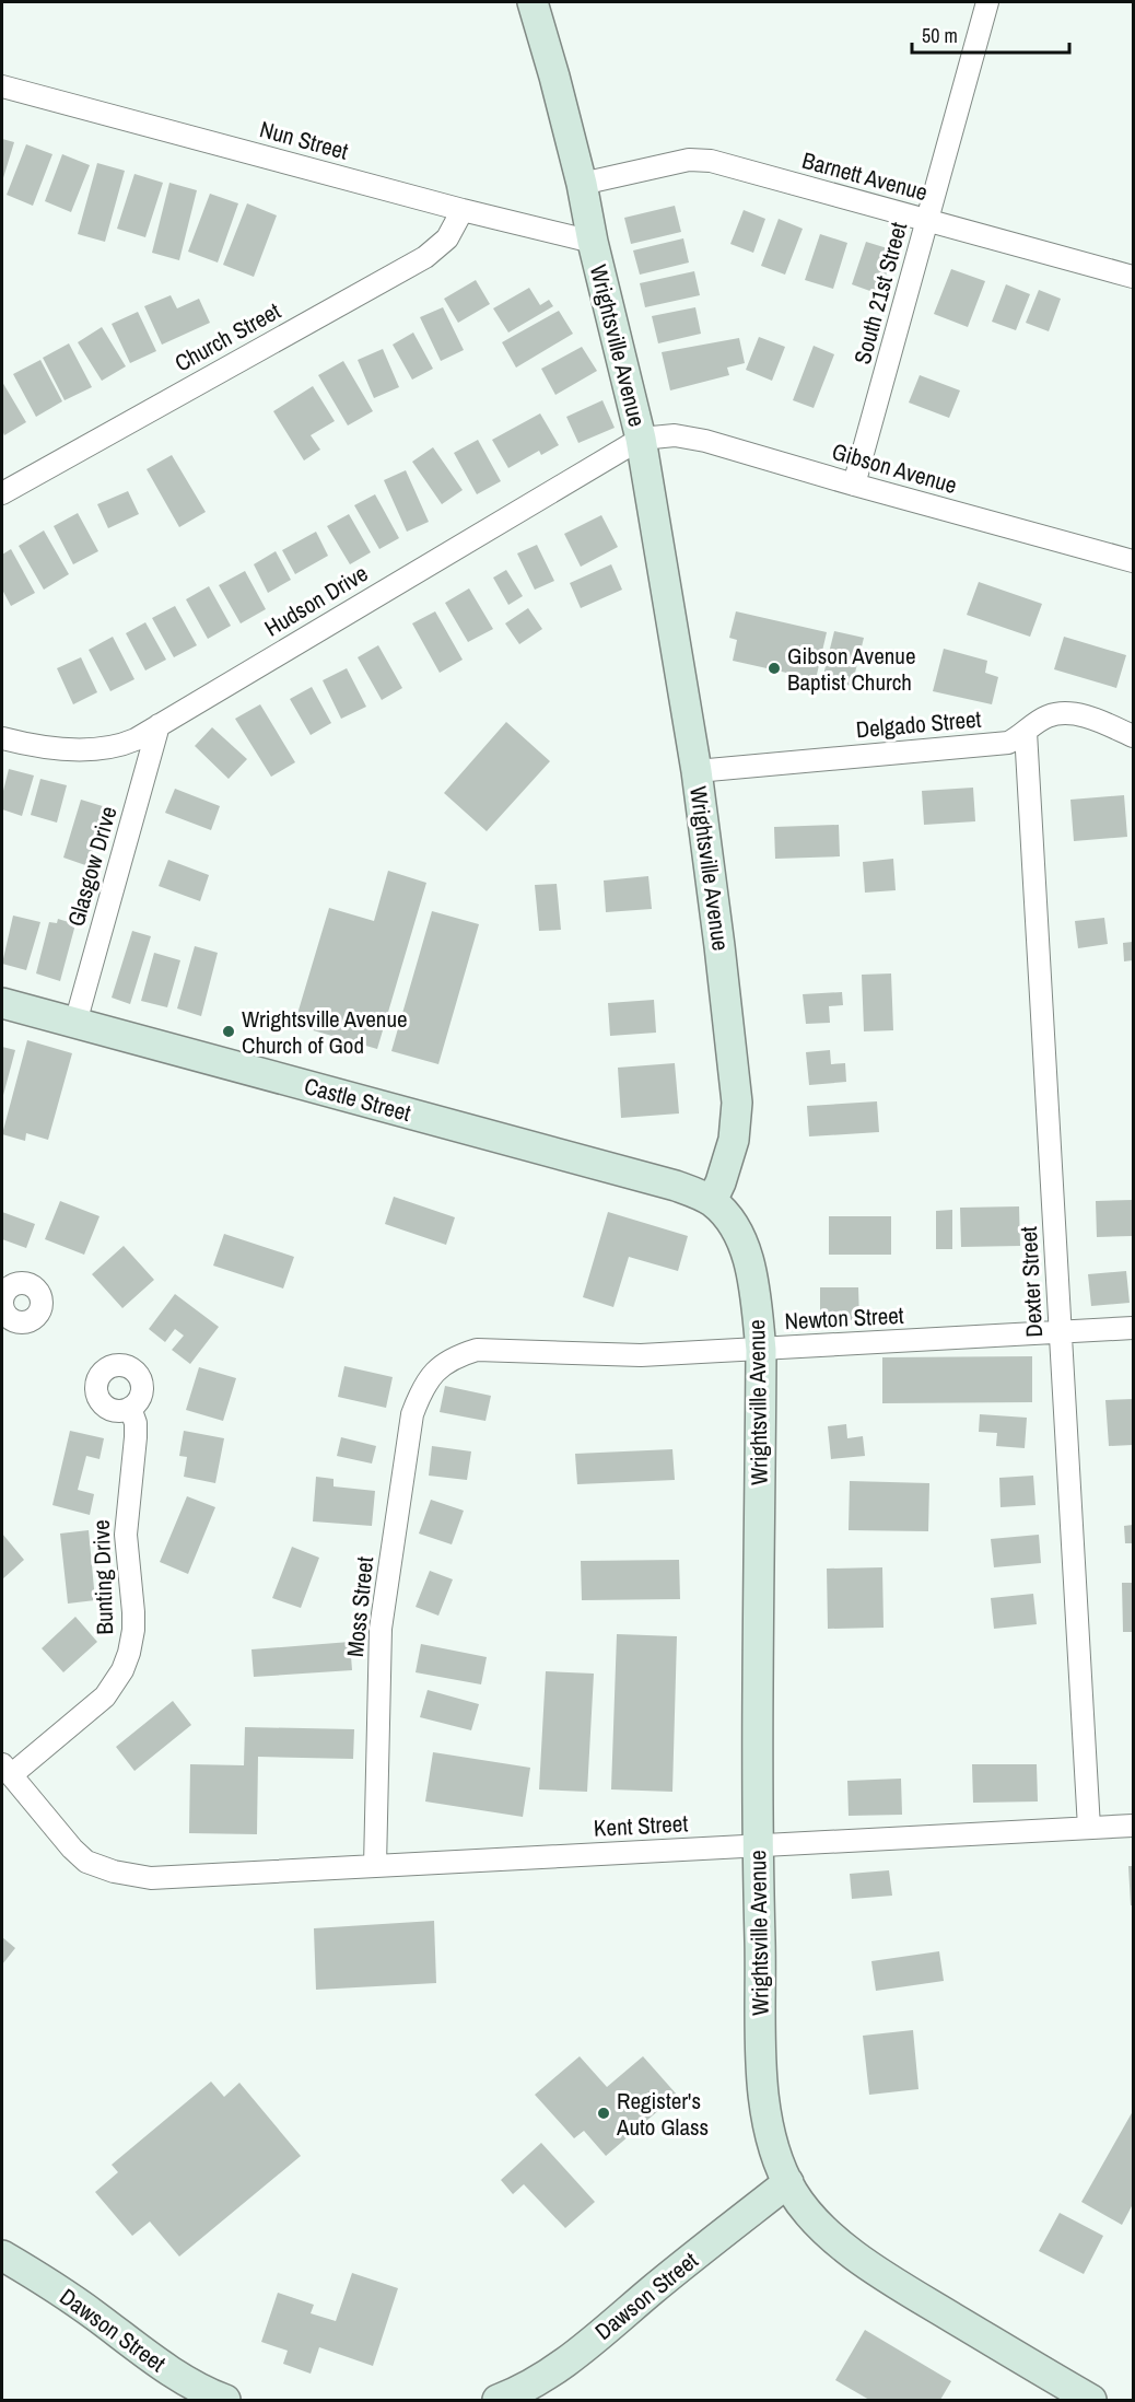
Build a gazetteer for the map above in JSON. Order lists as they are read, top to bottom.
{
  "streets": {
    "street": [
      "Nun Street",
      "Barnett Avenue",
      "South 21st Street",
      "Church Street",
      "Wrightsville Avenue",
      "Gibson Avenue",
      "Hudson Drive",
      "Delgado Street",
      "Glasgow Drive",
      "Castle Street",
      "Dexter Street",
      "Newton Street",
      "Bunting Drive",
      "Moss Street",
      "Kent Street",
      "Dawson Street"
    ]
  },
  "crossings": [
    ["Nun Street", "Church Street"],
    ["Nun Street", "Wrightsville Avenue"],
    ["Barnett Avenue", "South 21st Street"],
    ["Barnett Avenue", "Wrightsville Avenue"],
    ["South 21st Street", "Gibson Avenue"],
    ["Wrightsville Avenue", "Gibson Avenue"],
    ["Wrightsville Avenue", "Hudson Drive"],
    ["Wrightsville Avenue", "Delgado Street"],
    ["Wrightsville Avenue", "Castle Street"],
    ["Wrightsville Avenue", "Newton Street"],
    ["Wrightsville Avenue", "Kent Street"],
    ["Wrightsville Avenue", "Dawson Street"],
    ["Gibson Avenue", "Hudson Drive"],
    ["Hudson Drive", "Glasgow Drive"],
    ["Delgado Street", "Dexter Street"],
    ["Glasgow Drive", "Castle Street"],
    ["Dexter Street", "Newton Street"],
    ["Dexter Street", "Kent Street"],
    ["Newton Street", "Moss Street"],
    ["Bunting Drive", "Kent Street"],
    ["Moss Street", "Kent Street"]
  ],
  "places": ["Gibson Avenue Baptist Church", "Wrightsville Avenue Church of God", "Register's Auto Glass"],
  "scale_bar": "50 m"
}
